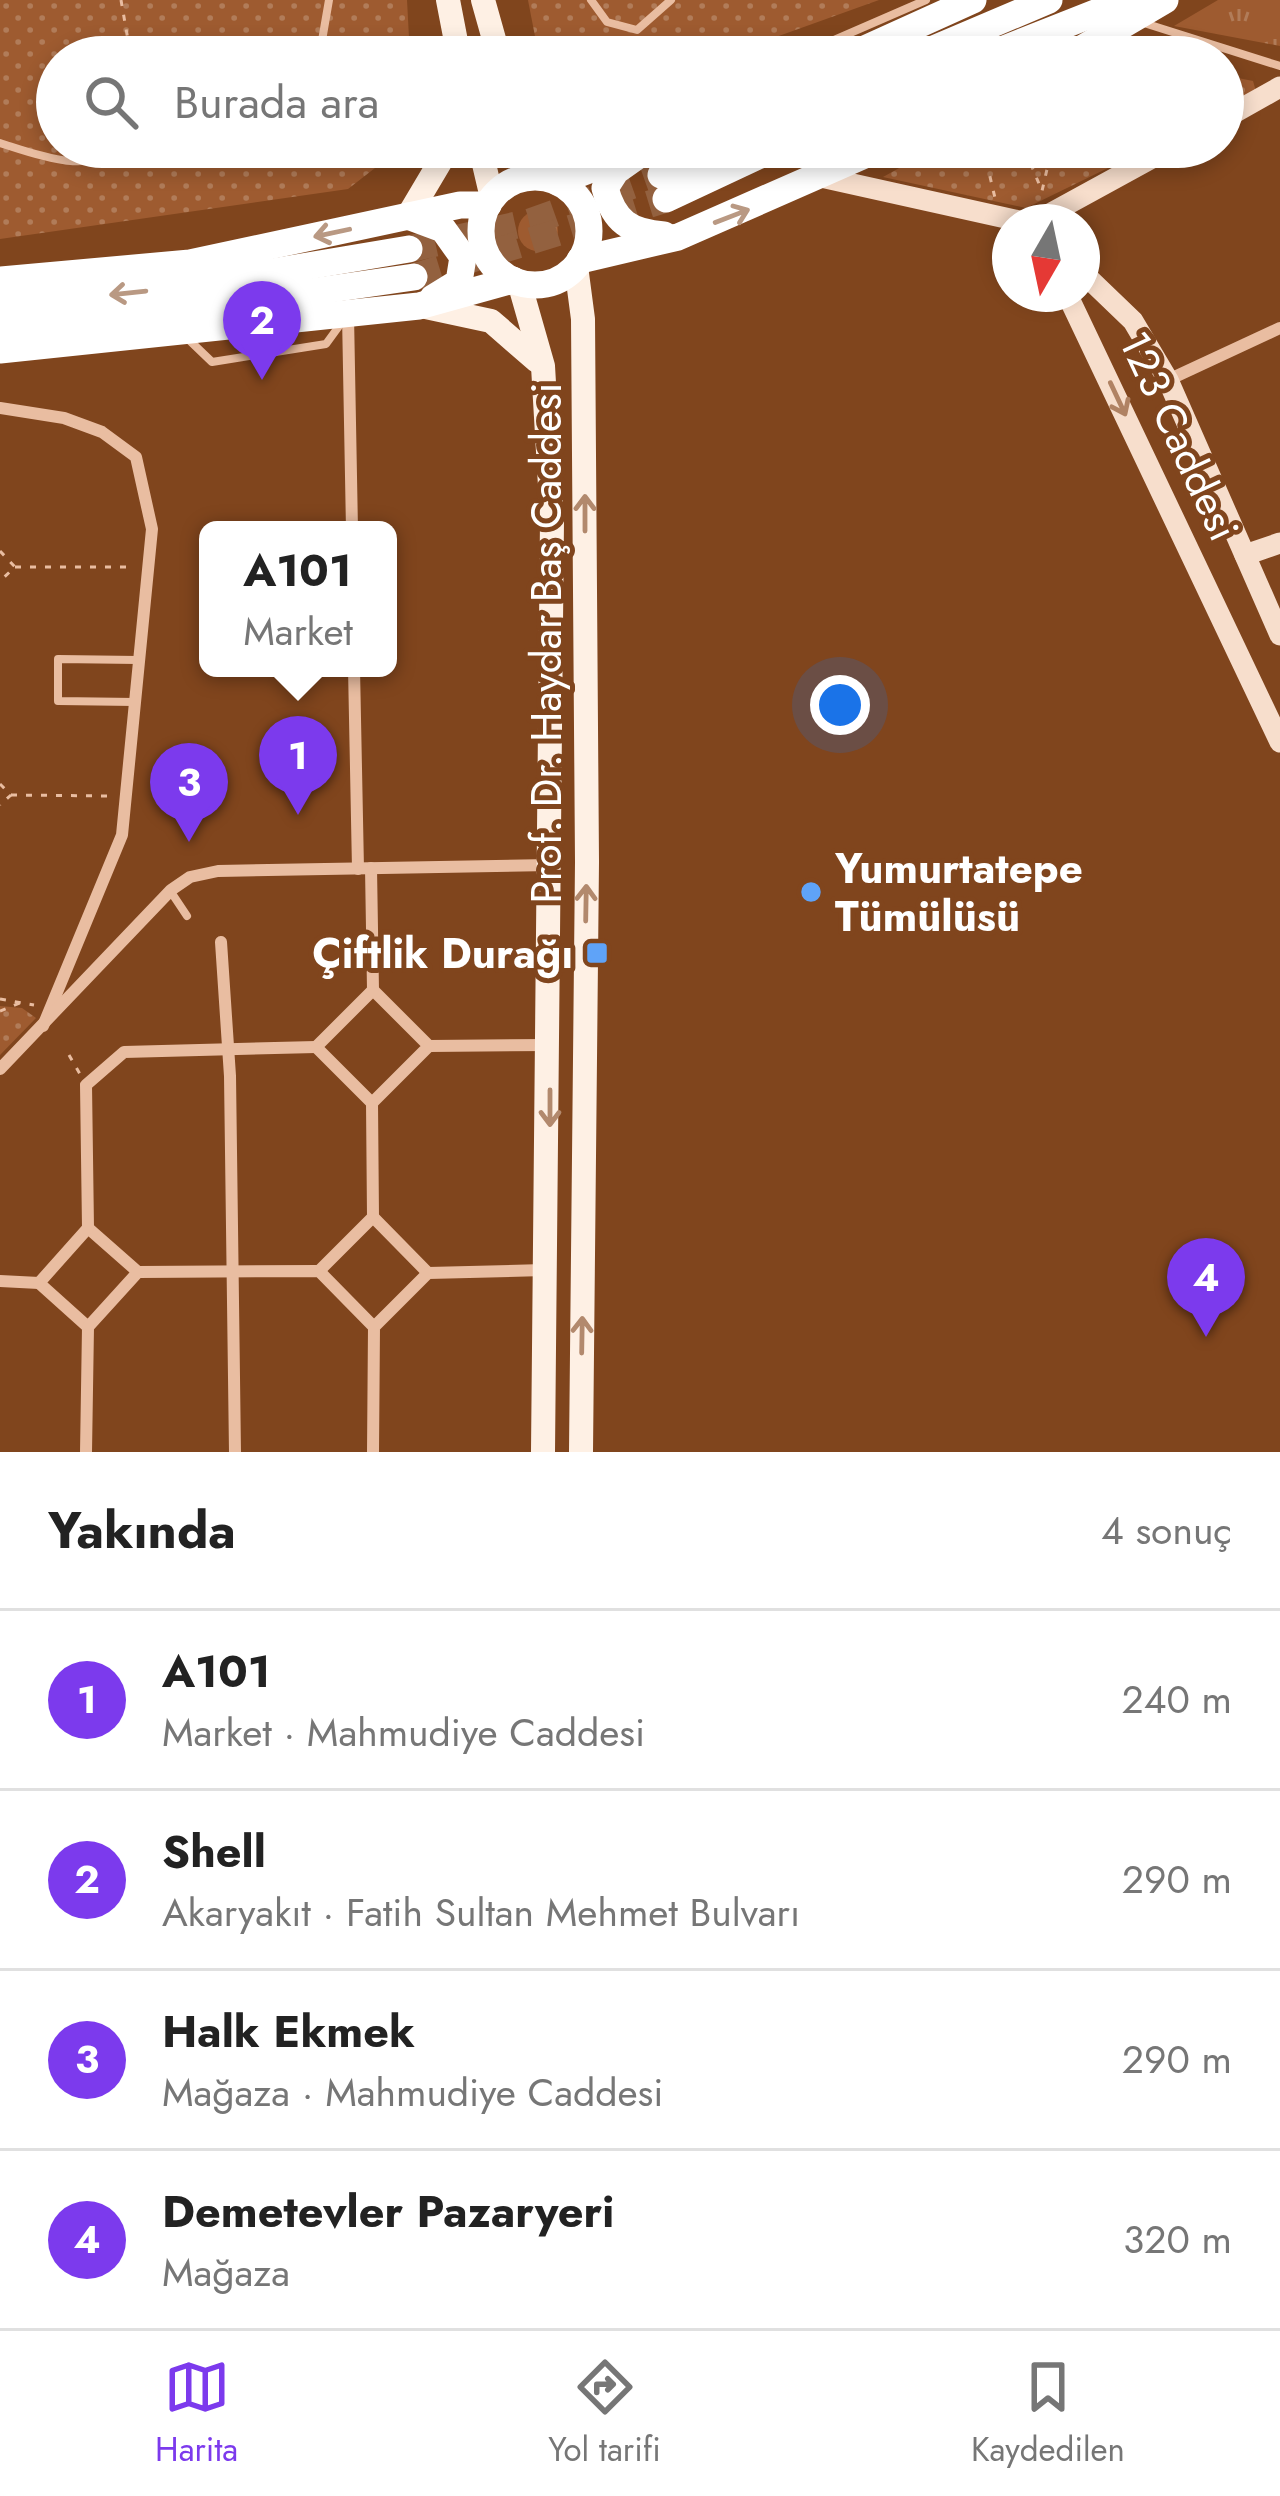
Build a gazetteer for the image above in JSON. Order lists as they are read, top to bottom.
{
  "streets": {
    "main road": ["123 Caddesi", "Prof. Dr. Haydar Baş Caddesi"]
  },
  "places": {
    "other": ["Yumurtatepe Tümülüsü"],
    "transit": ["Çiftlik Durağı"]
  },
  "north": "bottom",
  "page": {
    "search": "Burada ara",
    "pins": [
      "2",
      "1",
      "3",
      "4"
    ],
    "popup": ["A101", "Market"],
    "heading": ["Yakında", "4 sonuç"],
    "list": [
      {
        "mark": "1",
        "name": "A101",
        "note": "Market · Mahmudiye Caddesi",
        "value": "240 m"
      },
      {
        "mark": "2",
        "name": "Shell",
        "note": "Akaryakıt · Fatih Sultan Mehmet Bulvarı",
        "value": "290 m"
      },
      {
        "mark": "3",
        "name": "Halk Ekmek",
        "note": "Mağaza · Mahmudiye Caddesi",
        "value": "290 m"
      },
      {
        "mark": "4",
        "name": "Demetevler Pazaryeri",
        "note": "Mağaza",
        "value": "320 m"
      }
    ],
    "nav": ["Harita", "Yol tarifi", "Kaydedilen"]
  }
}
